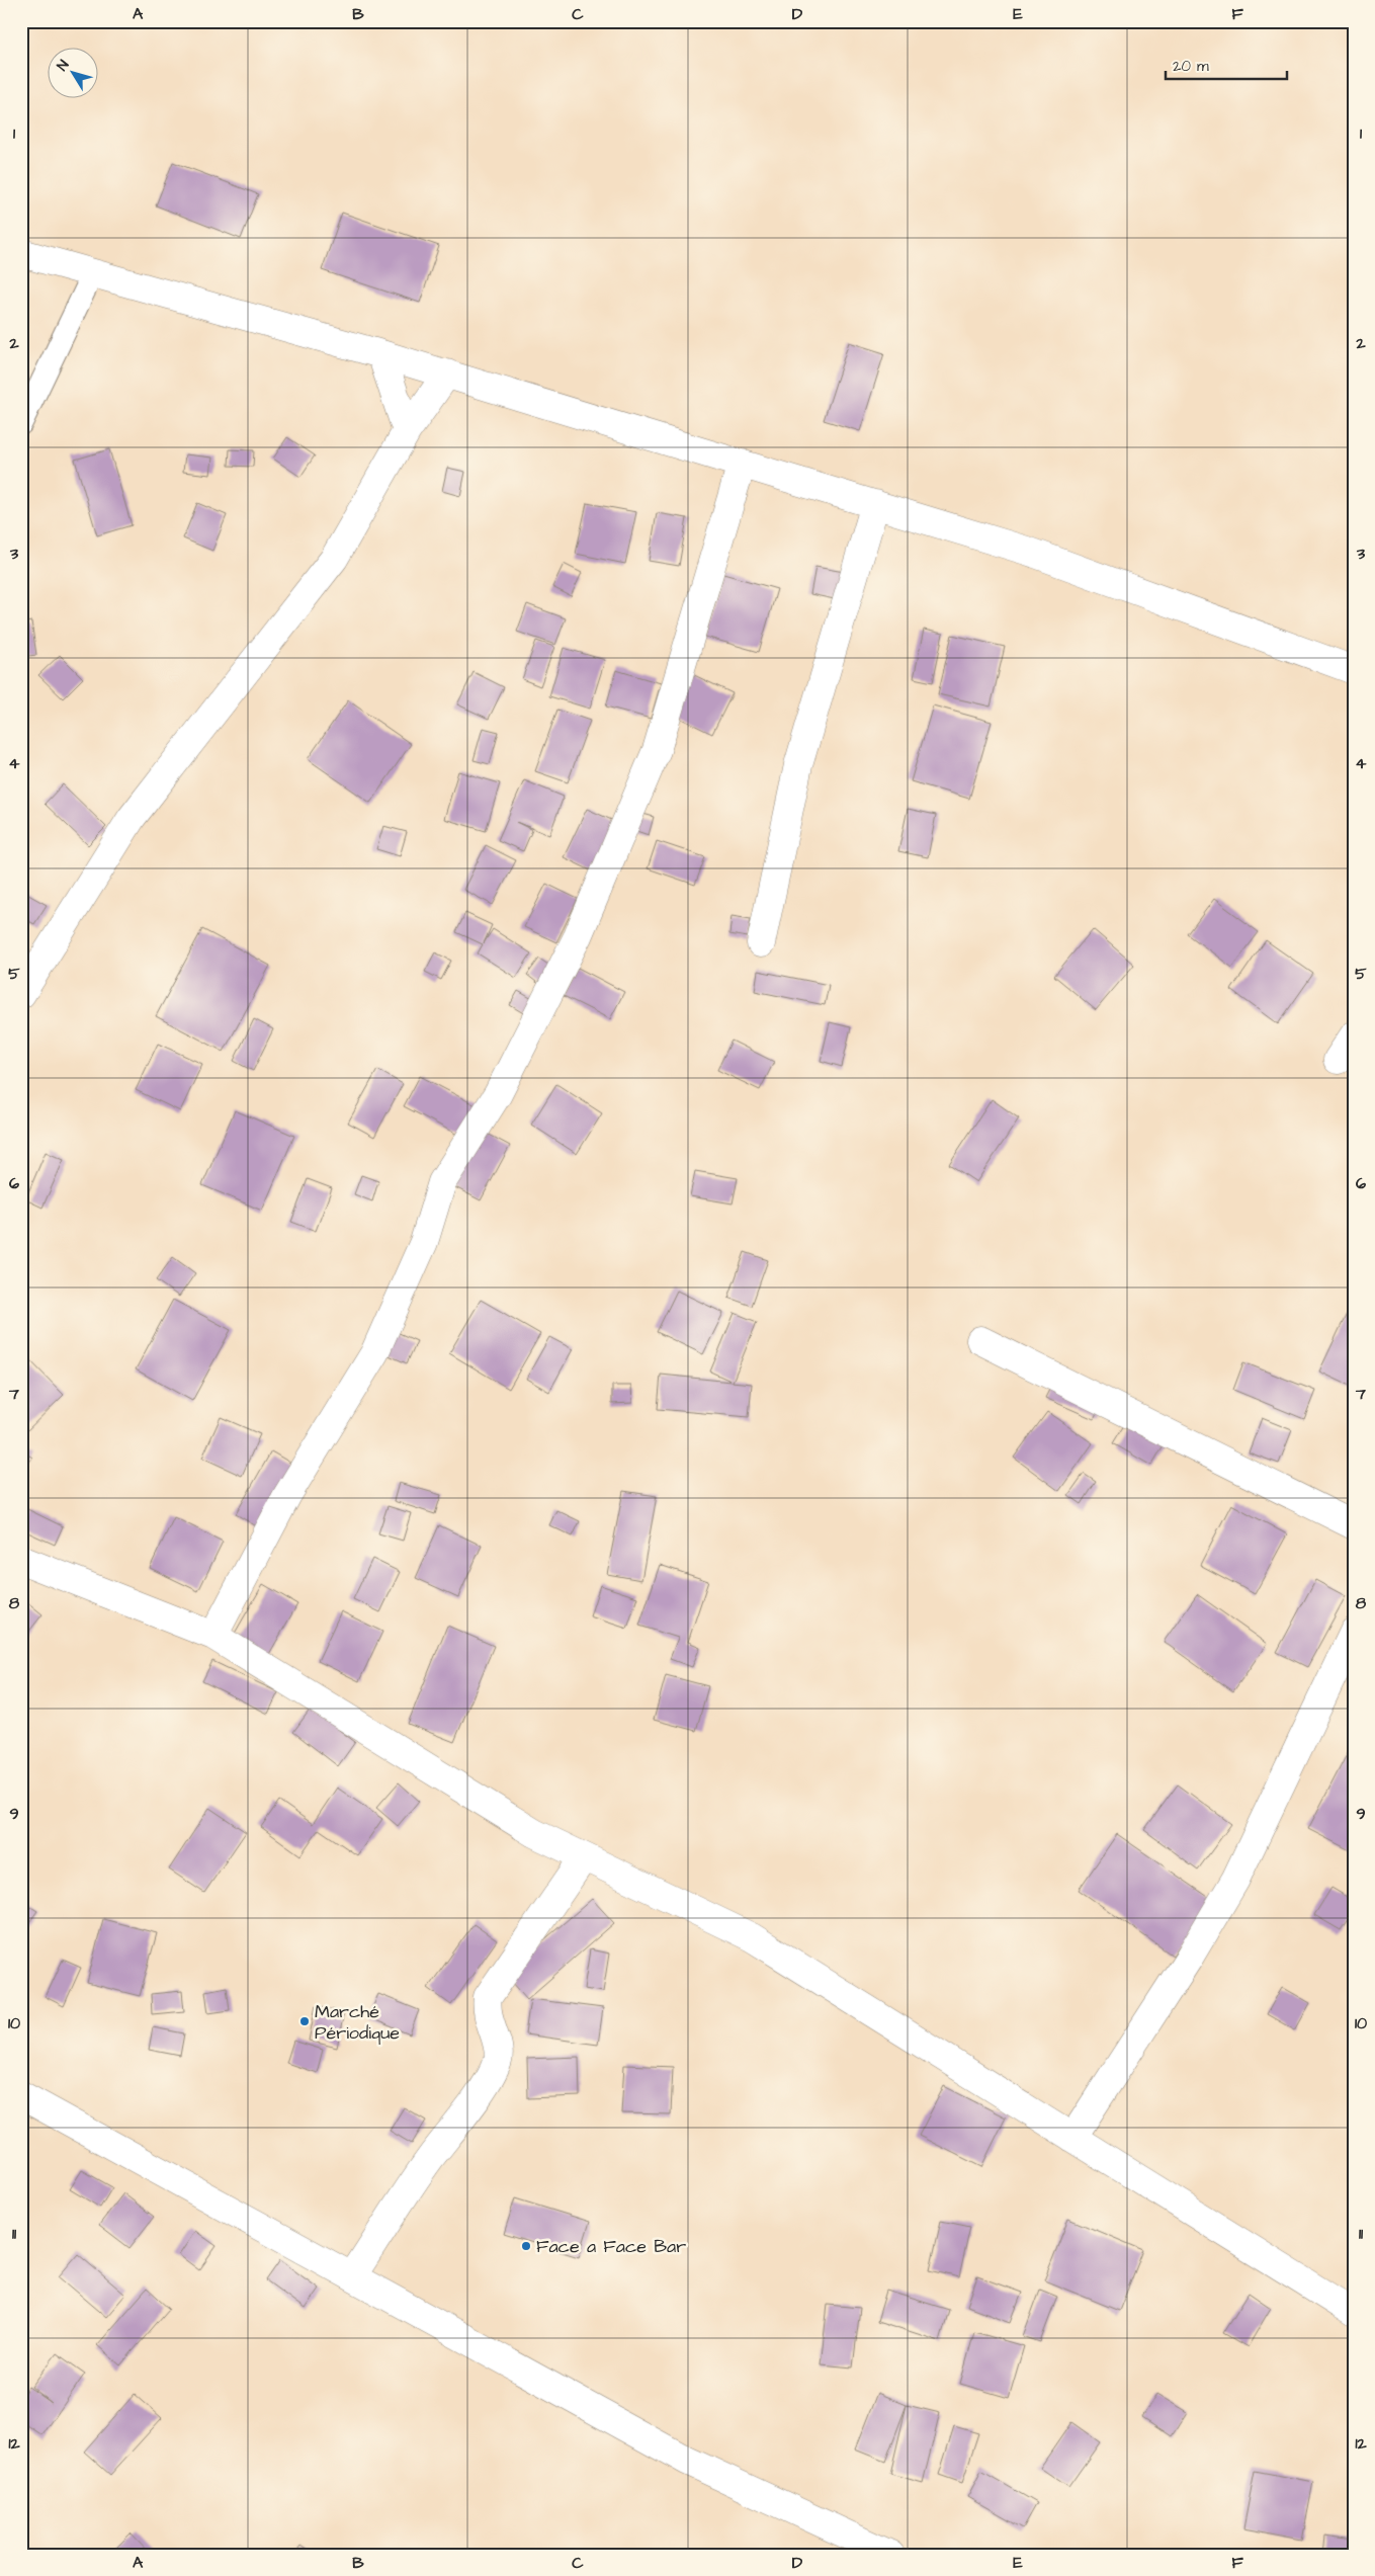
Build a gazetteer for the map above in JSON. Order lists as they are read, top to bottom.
{
  "places": ["Marché Périodique", "Face a Face Bar"],
  "scale_bar": "20 m",
  "north": "top left",
  "grid": {
    "columns": [
      "A",
      "B",
      "C",
      "D",
      "E",
      "F"
    ],
    "rows": [
      "1",
      "2",
      "3",
      "4",
      "5",
      "6",
      "7",
      "8",
      "9",
      "10",
      "11",
      "12"
    ]
  }
}
